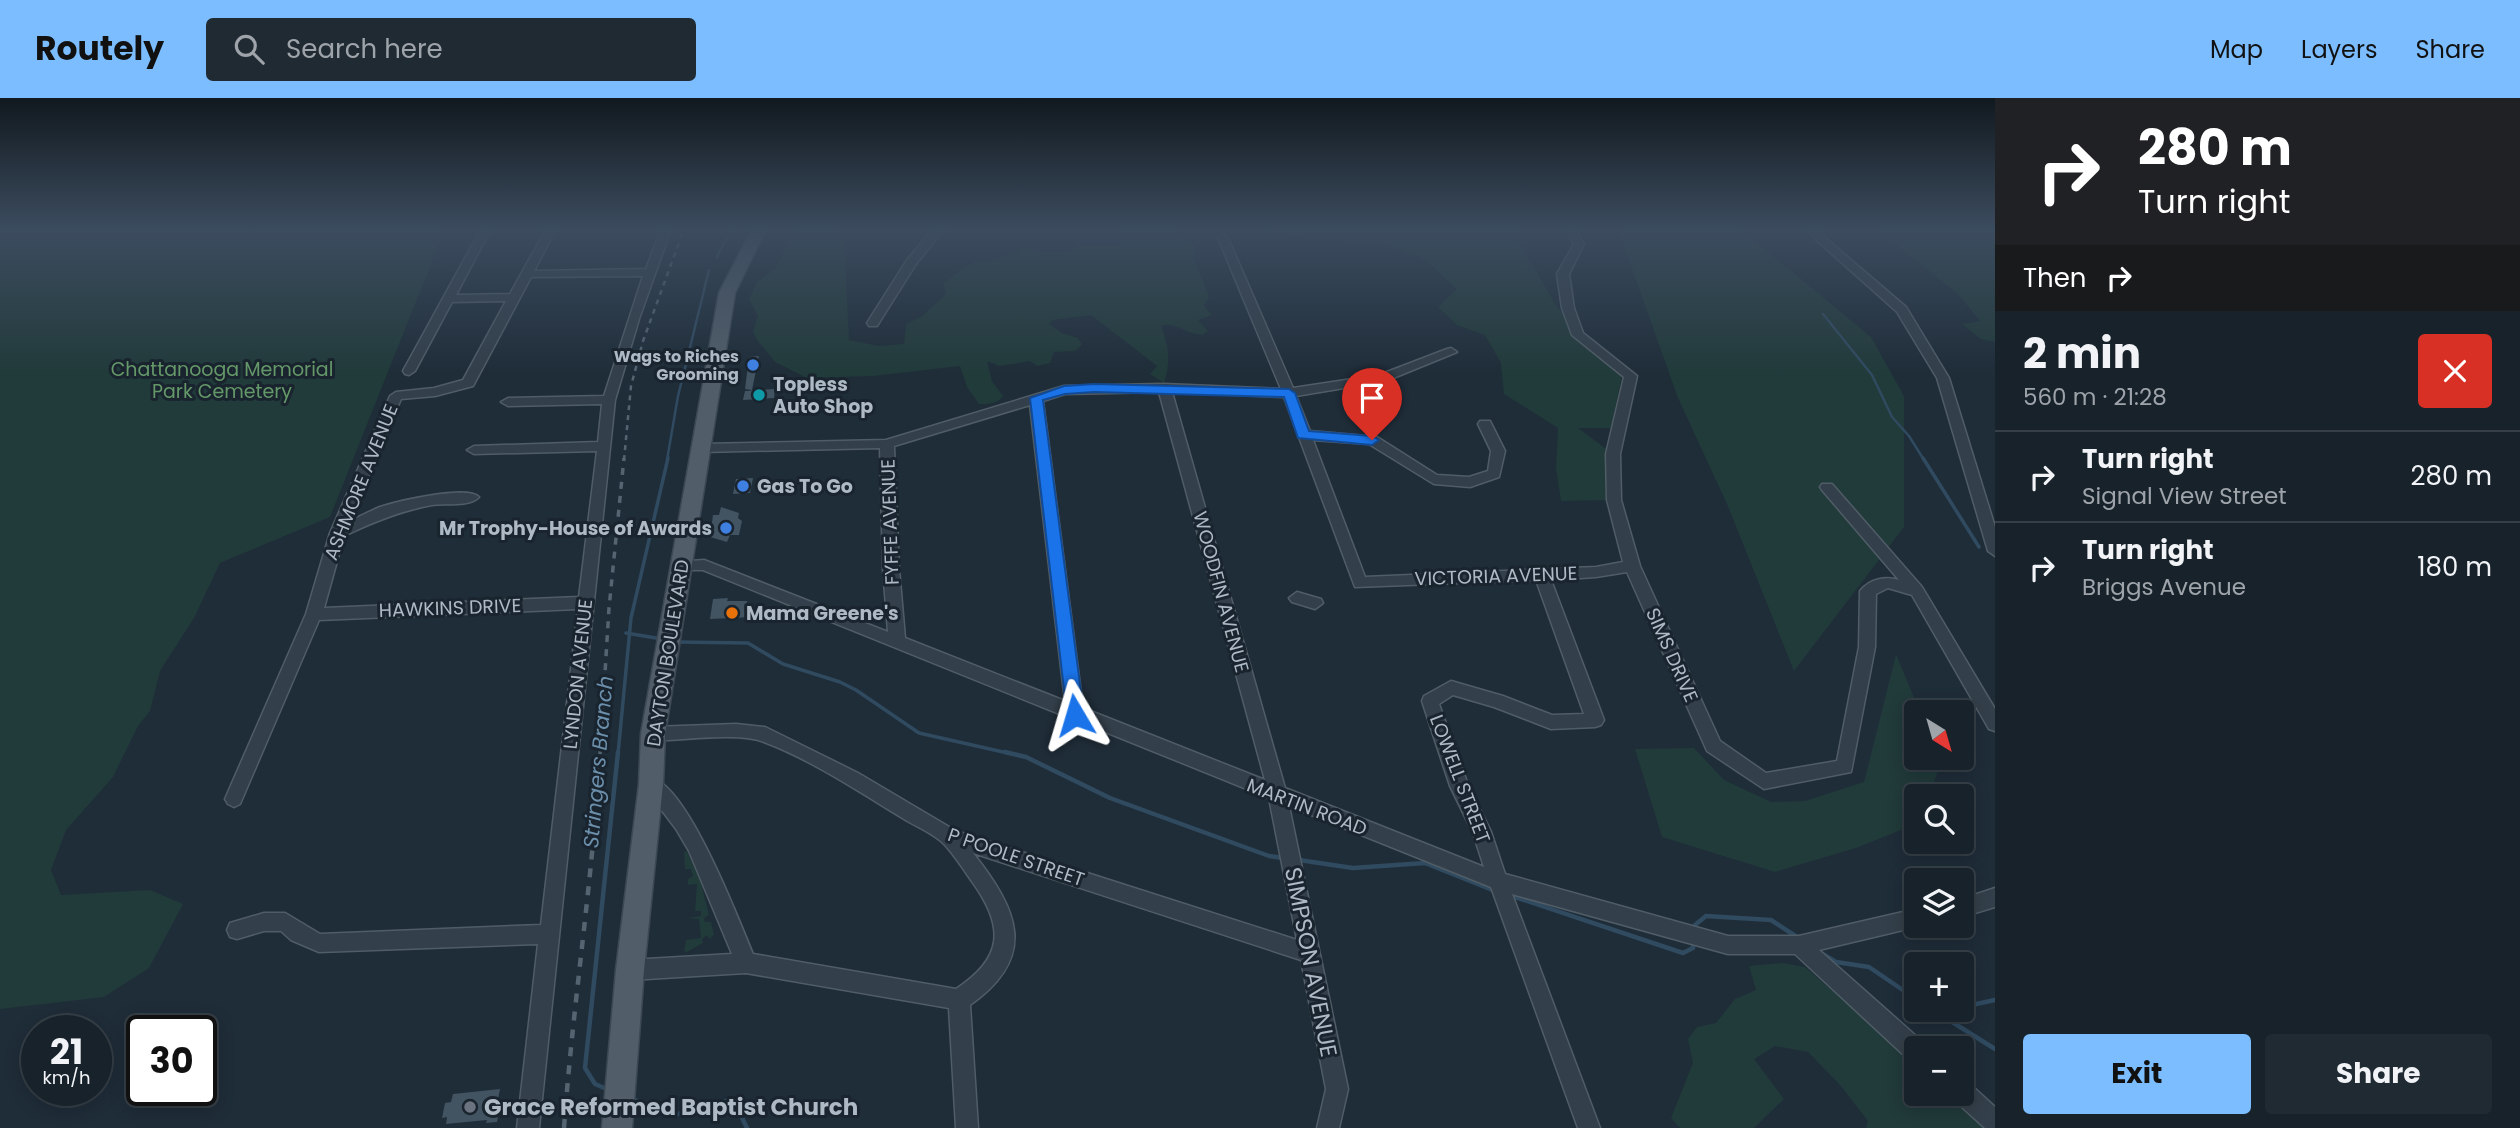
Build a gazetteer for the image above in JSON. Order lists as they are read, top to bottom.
{
  "streets": {
    "main road": ["DAYTON BOULEVARD"],
    "street": [
      "ASHMORE AVENUE",
      "FYFFE AVENUE",
      "VICTORIA AVENUE",
      "WOODFIN AVENUE",
      "HAWKINS DRIVE",
      "SIMS DRIVE",
      "LYNDON AVENUE",
      "LOWELL STREET",
      "MARTIN ROAD",
      "P POOLE STREET",
      "SIMPSON AVENUE"
    ]
  },
  "crossings": [
    ["ASHMORE AVENUE", "HAWKINS DRIVE"],
    ["FYFFE AVENUE", "MARTIN ROAD"],
    ["VICTORIA AVENUE", "SIMS DRIVE"],
    ["VICTORIA AVENUE", "LOWELL STREET"],
    ["WOODFIN AVENUE", "MARTIN ROAD"],
    ["WOODFIN AVENUE", "SIMPSON AVENUE"],
    ["HAWKINS DRIVE", "LYNDON AVENUE"],
    ["DAYTON BOULEVARD", "MARTIN ROAD"],
    ["DAYTON BOULEVARD", "P POOLE STREET"],
    ["LOWELL STREET", "MARTIN ROAD"],
    ["MARTIN ROAD", "SIMPSON AVENUE"],
    ["P POOLE STREET", "SIMPSON AVENUE"]
  ],
  "water": ["Stringers Branch"],
  "parks": ["Chattanooga Memorial Park Cemetery"],
  "places": [
    "Wags to Riches Grooming",
    "Topless Auto Shop",
    "Gas To Go",
    "Mr Trophy-House of Awards",
    "Mama Greene's",
    "Grace Reformed Baptist Church"
  ],
  "north": "bottom right",
  "page": {
    "header": "Routely",
    "search": "Search here",
    "nav": ["Map", "Layers", "Share"],
    "turn": ["280 m", "Turn right"],
    "then": "Then",
    "heading": ["2 min", "560 m · 21:28"],
    "list": [
      {
        "name": "Turn right",
        "note": "Signal View Street",
        "value": "280 m"
      },
      {
        "name": "Turn right",
        "note": "Briggs Avenue",
        "value": "180 m"
      }
    ],
    "map_buttons": ["+", "−"],
    "speed": "21 km/h",
    "limit": "30",
    "buttons": ["Exit", "Share"]
  }
}
